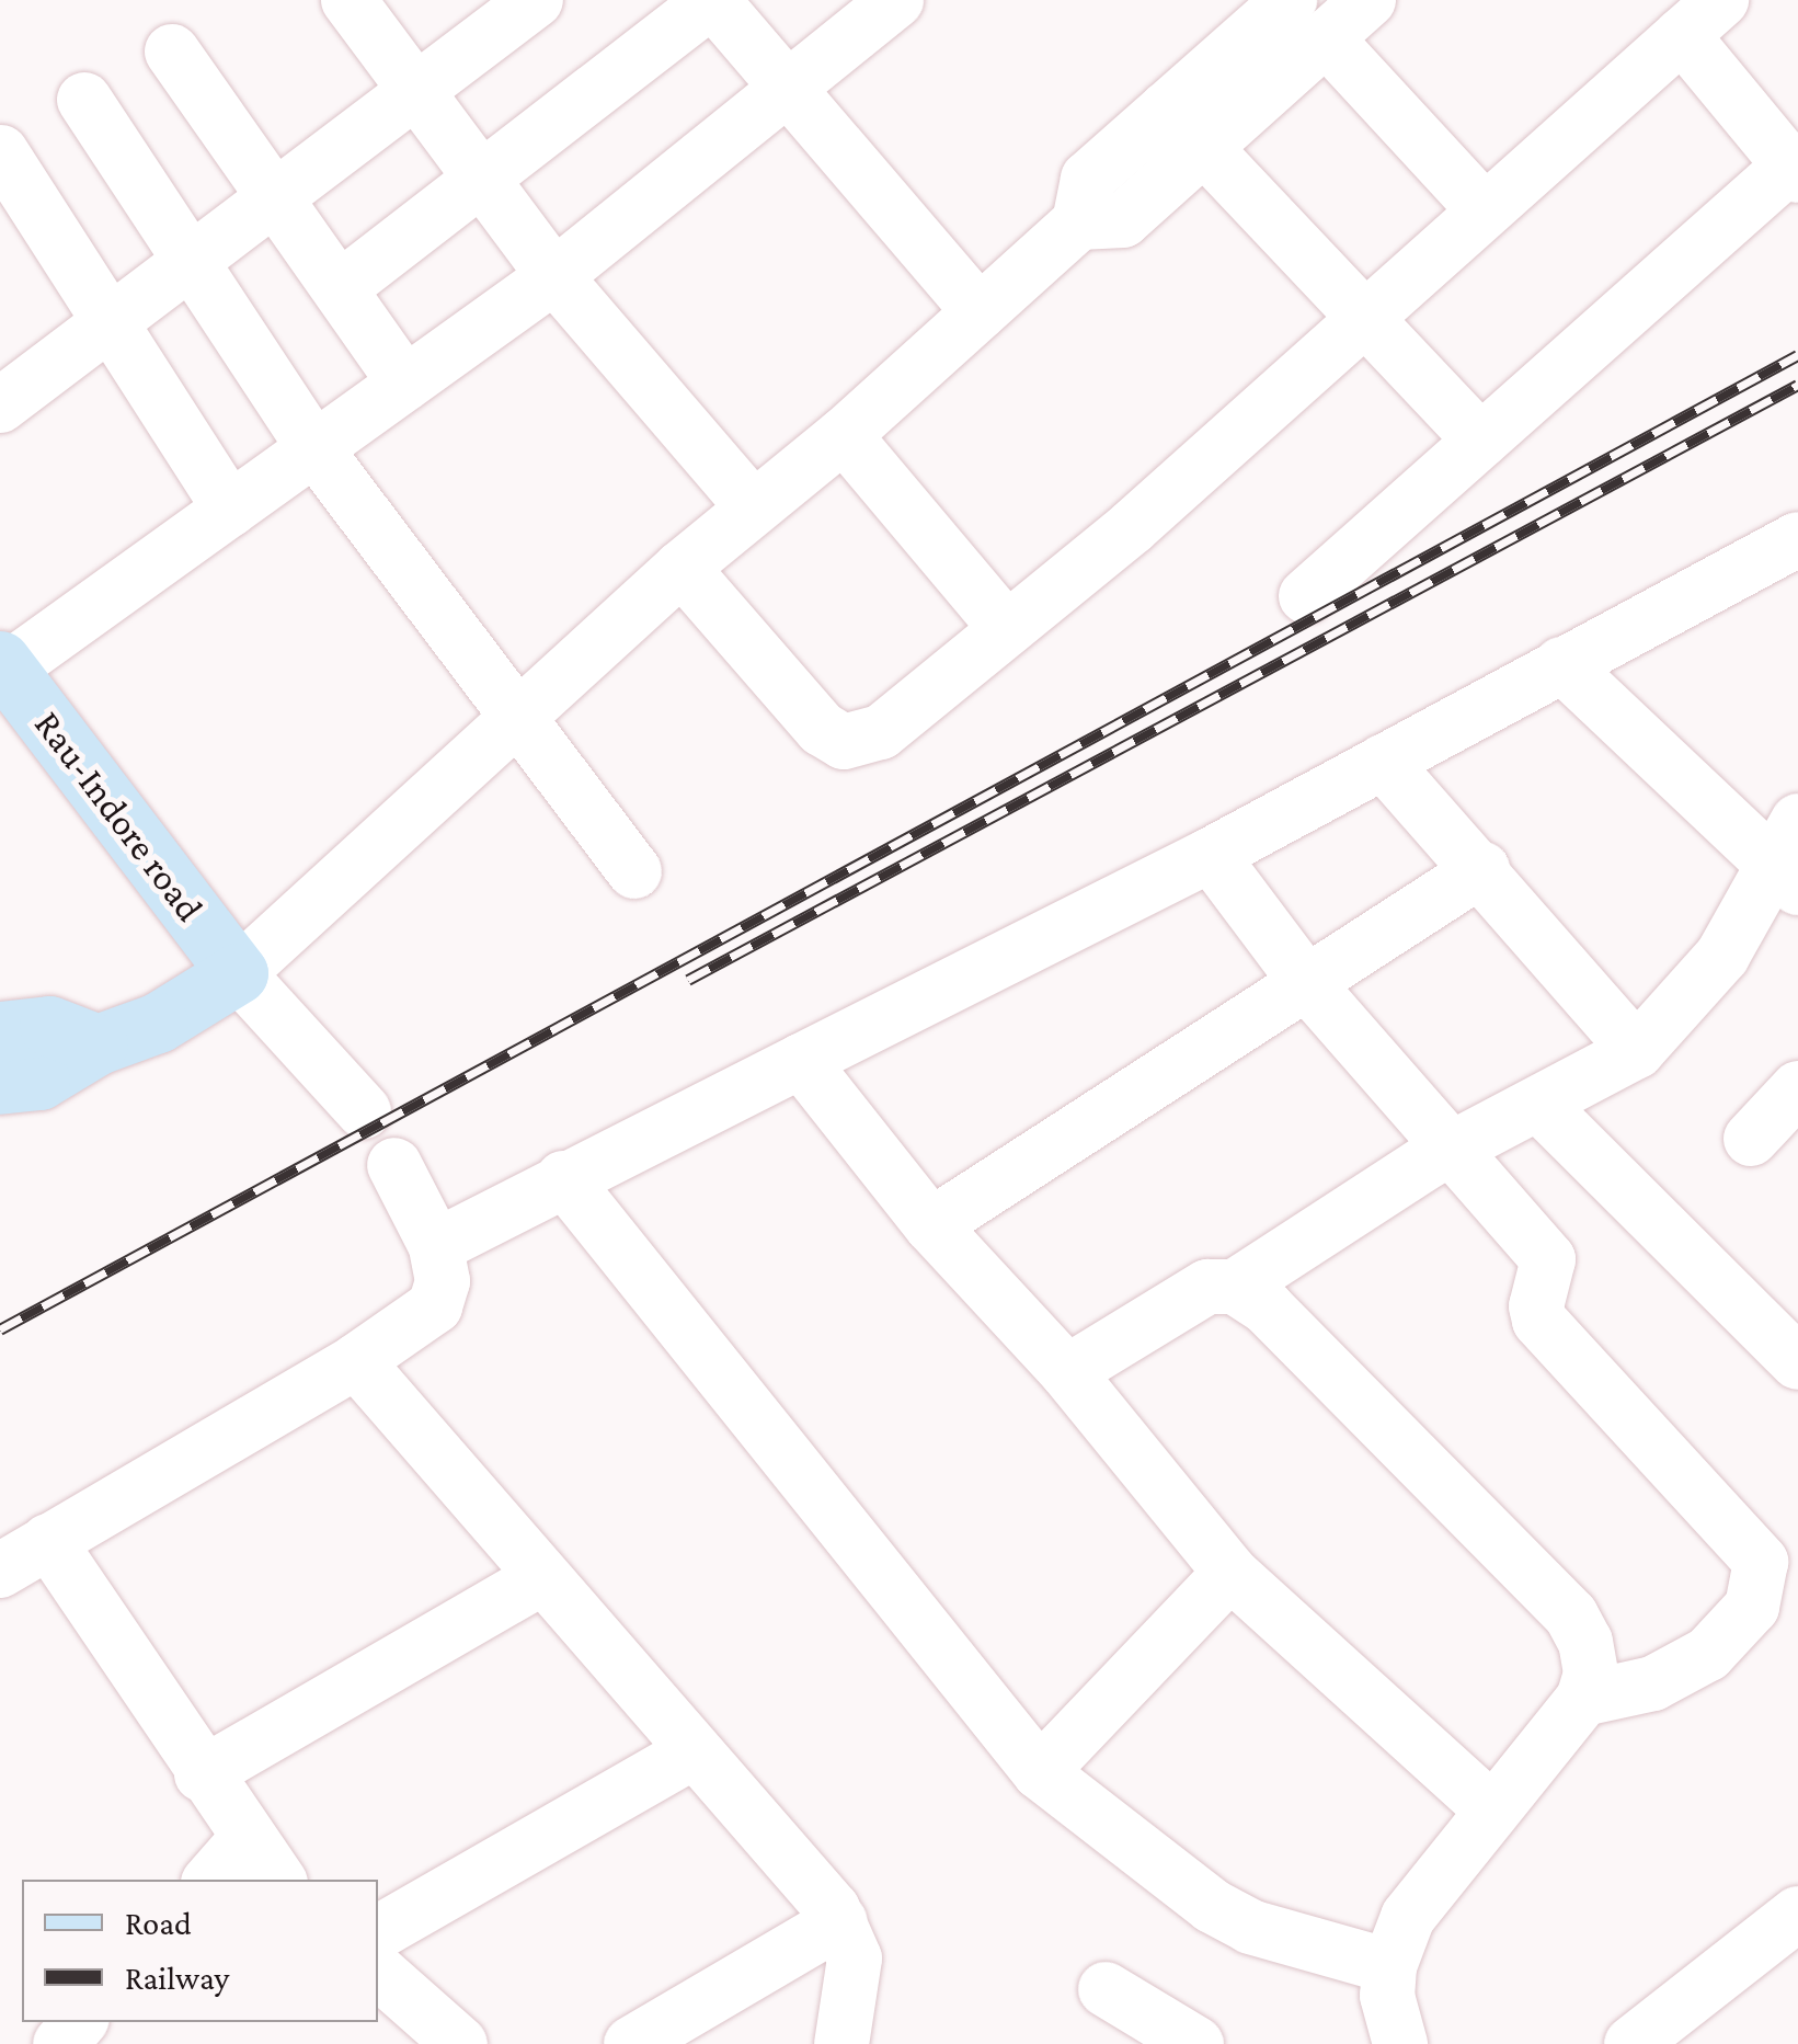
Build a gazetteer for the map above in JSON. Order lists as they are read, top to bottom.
{
  "streets": {
    "main road": ["Rau-Indore road"]
  },
  "legend": ["Road", "Railway"]
}
